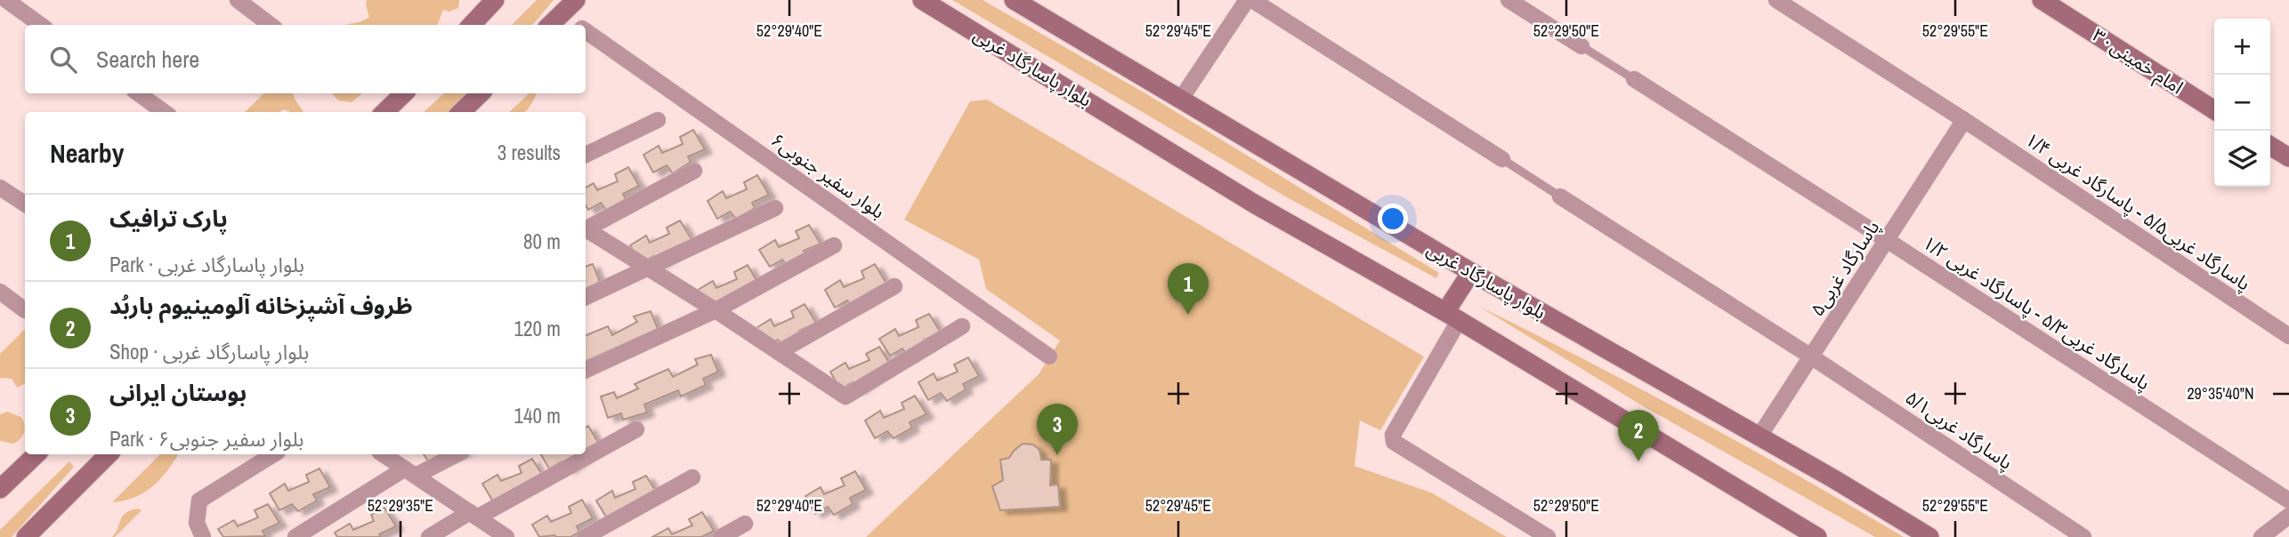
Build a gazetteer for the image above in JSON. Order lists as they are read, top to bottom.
{
  "streets": {
    "main road": ["امام خمینی۳۰", "بلوار پاسارگاد غربی"],
    "street": [
      "بلوار سفیر جنوبی۶",
      "پاسارگاد غربی۵/۵ - پاسارگاد غربی ۱/۴",
      "پاسارگاد غربی۵",
      "پاسارگاد غربی۵/۳ - پاسارگاد غربی ۱/۲",
      "پاسارگاد غربی۵/۱"
    ]
  },
  "crossings": [
    ["بلوار پاسارگاد غربی", "پاسارگاد غربی۵"],
    ["پاسارگاد غربی۵/۵ - پاسارگاد غربی ۱/۴", "پاسارگاد غربی۵"],
    ["پاسارگاد غربی۵", "پاسارگاد غربی۵/۳ - پاسارگاد غربی ۱/۲"],
    ["پاسارگاد غربی۵", "پاسارگاد غربی۵/۱"]
  ],
  "page": {
    "map_buttons": ["+", "−"],
    "search": "Search here",
    "heading": ["Nearby", "3 results"],
    "list": [
      {
        "mark": "1",
        "name": "پارک ترافیک",
        "note": "Park · بلوار پاسارگاد غربی",
        "value": "80 m"
      },
      {
        "mark": "2",
        "name": "ظروف آشپزخانه آلومینیوم باربُد",
        "note": "Shop · بلوار پاسارگاد غربی",
        "value": "120 m"
      },
      {
        "mark": "3",
        "name": "بوستان ایرانی",
        "note": "Park · بلوار سفیر جنوبی۶",
        "value": "140 m"
      }
    ],
    "pins": ["1", "3", "2"]
  },
  "coordinates": [
    "52°29'40\"E",
    "52°29'45\"E",
    "52°29'50\"E",
    "52°29'55\"E",
    "29°35'40\"N",
    "52°29'35\"E"
  ]
}
